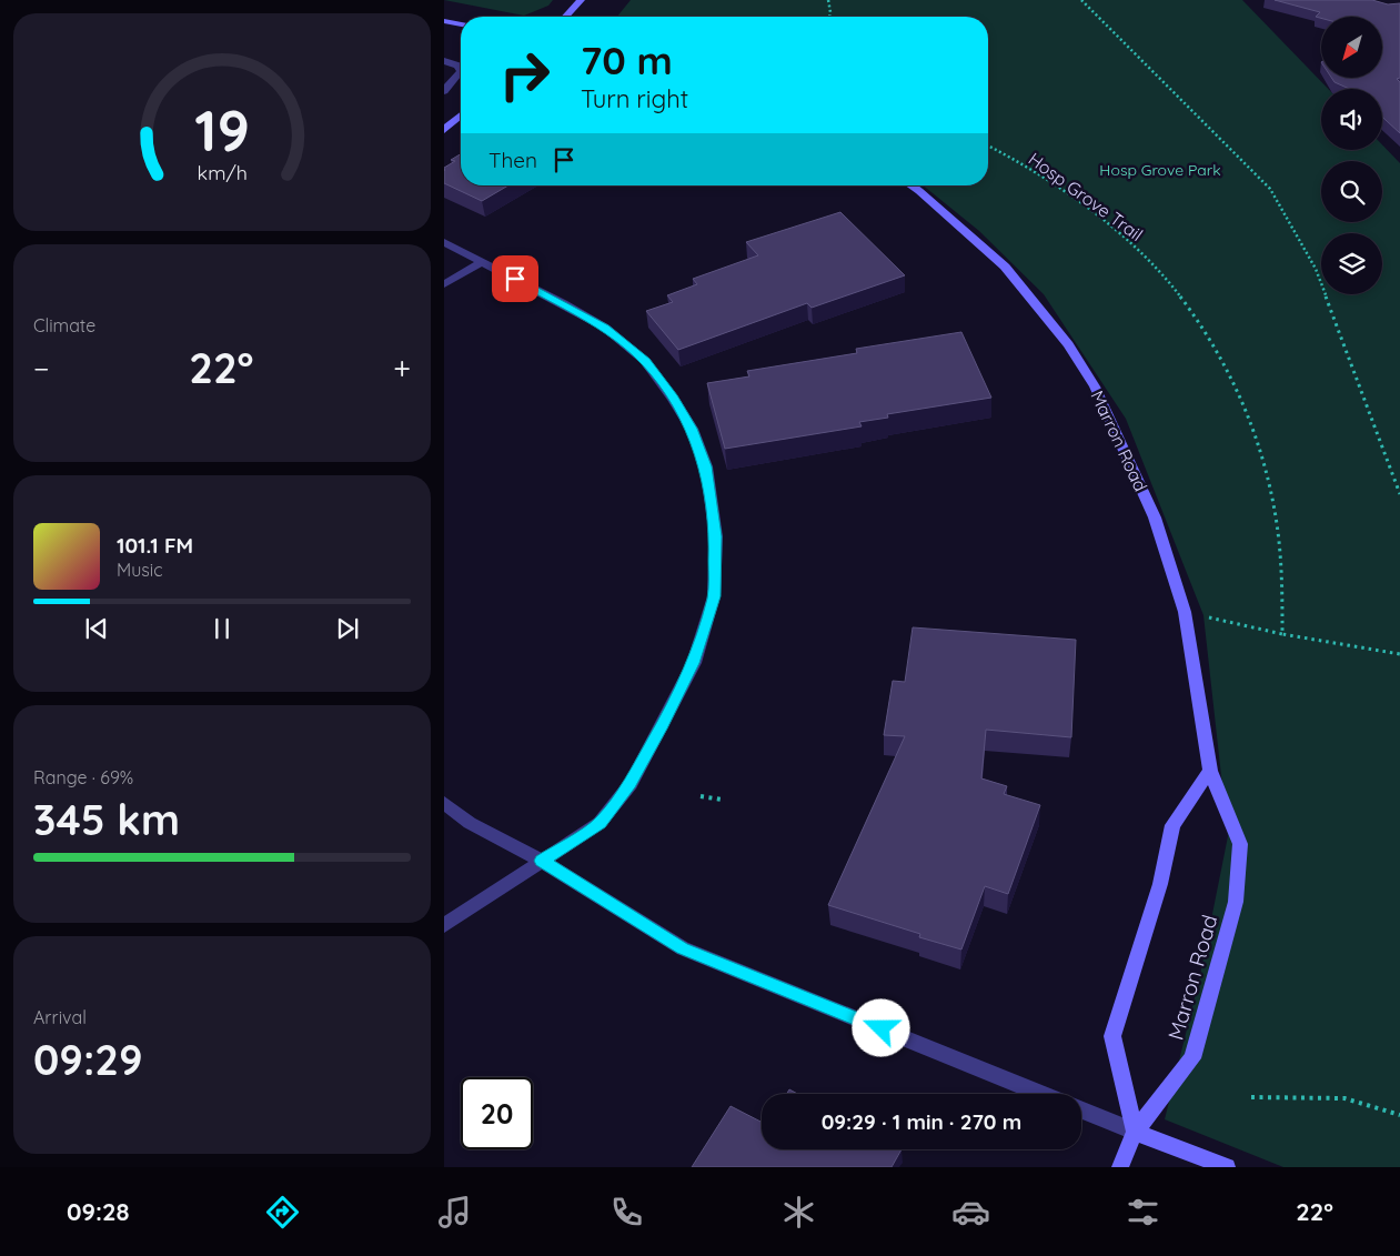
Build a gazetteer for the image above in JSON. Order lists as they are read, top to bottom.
{
  "streets": {
    "main road": ["Marron Road"],
    "path": ["Hosp Grove Trail"]
  },
  "parks": ["Hosp Grove Park"],
  "north": "bottom left",
  "page": {
    "turn": ["70 m", "Turn right"],
    "then": "Then",
    "tile": [
      "Climate",
      ["Range · 69%", "345 km"],
      ["Arrival", "09:29"]
    ],
    "heat": ["−", "22°", "+"],
    "song": ["101.1 FM", "Music"],
    "limit": "20",
    "trip": "09:29 · 1 min · 270 m",
    "tabs": ["09:28", "22°"],
    "gauge": ["19", "km/h"]
  }
}
